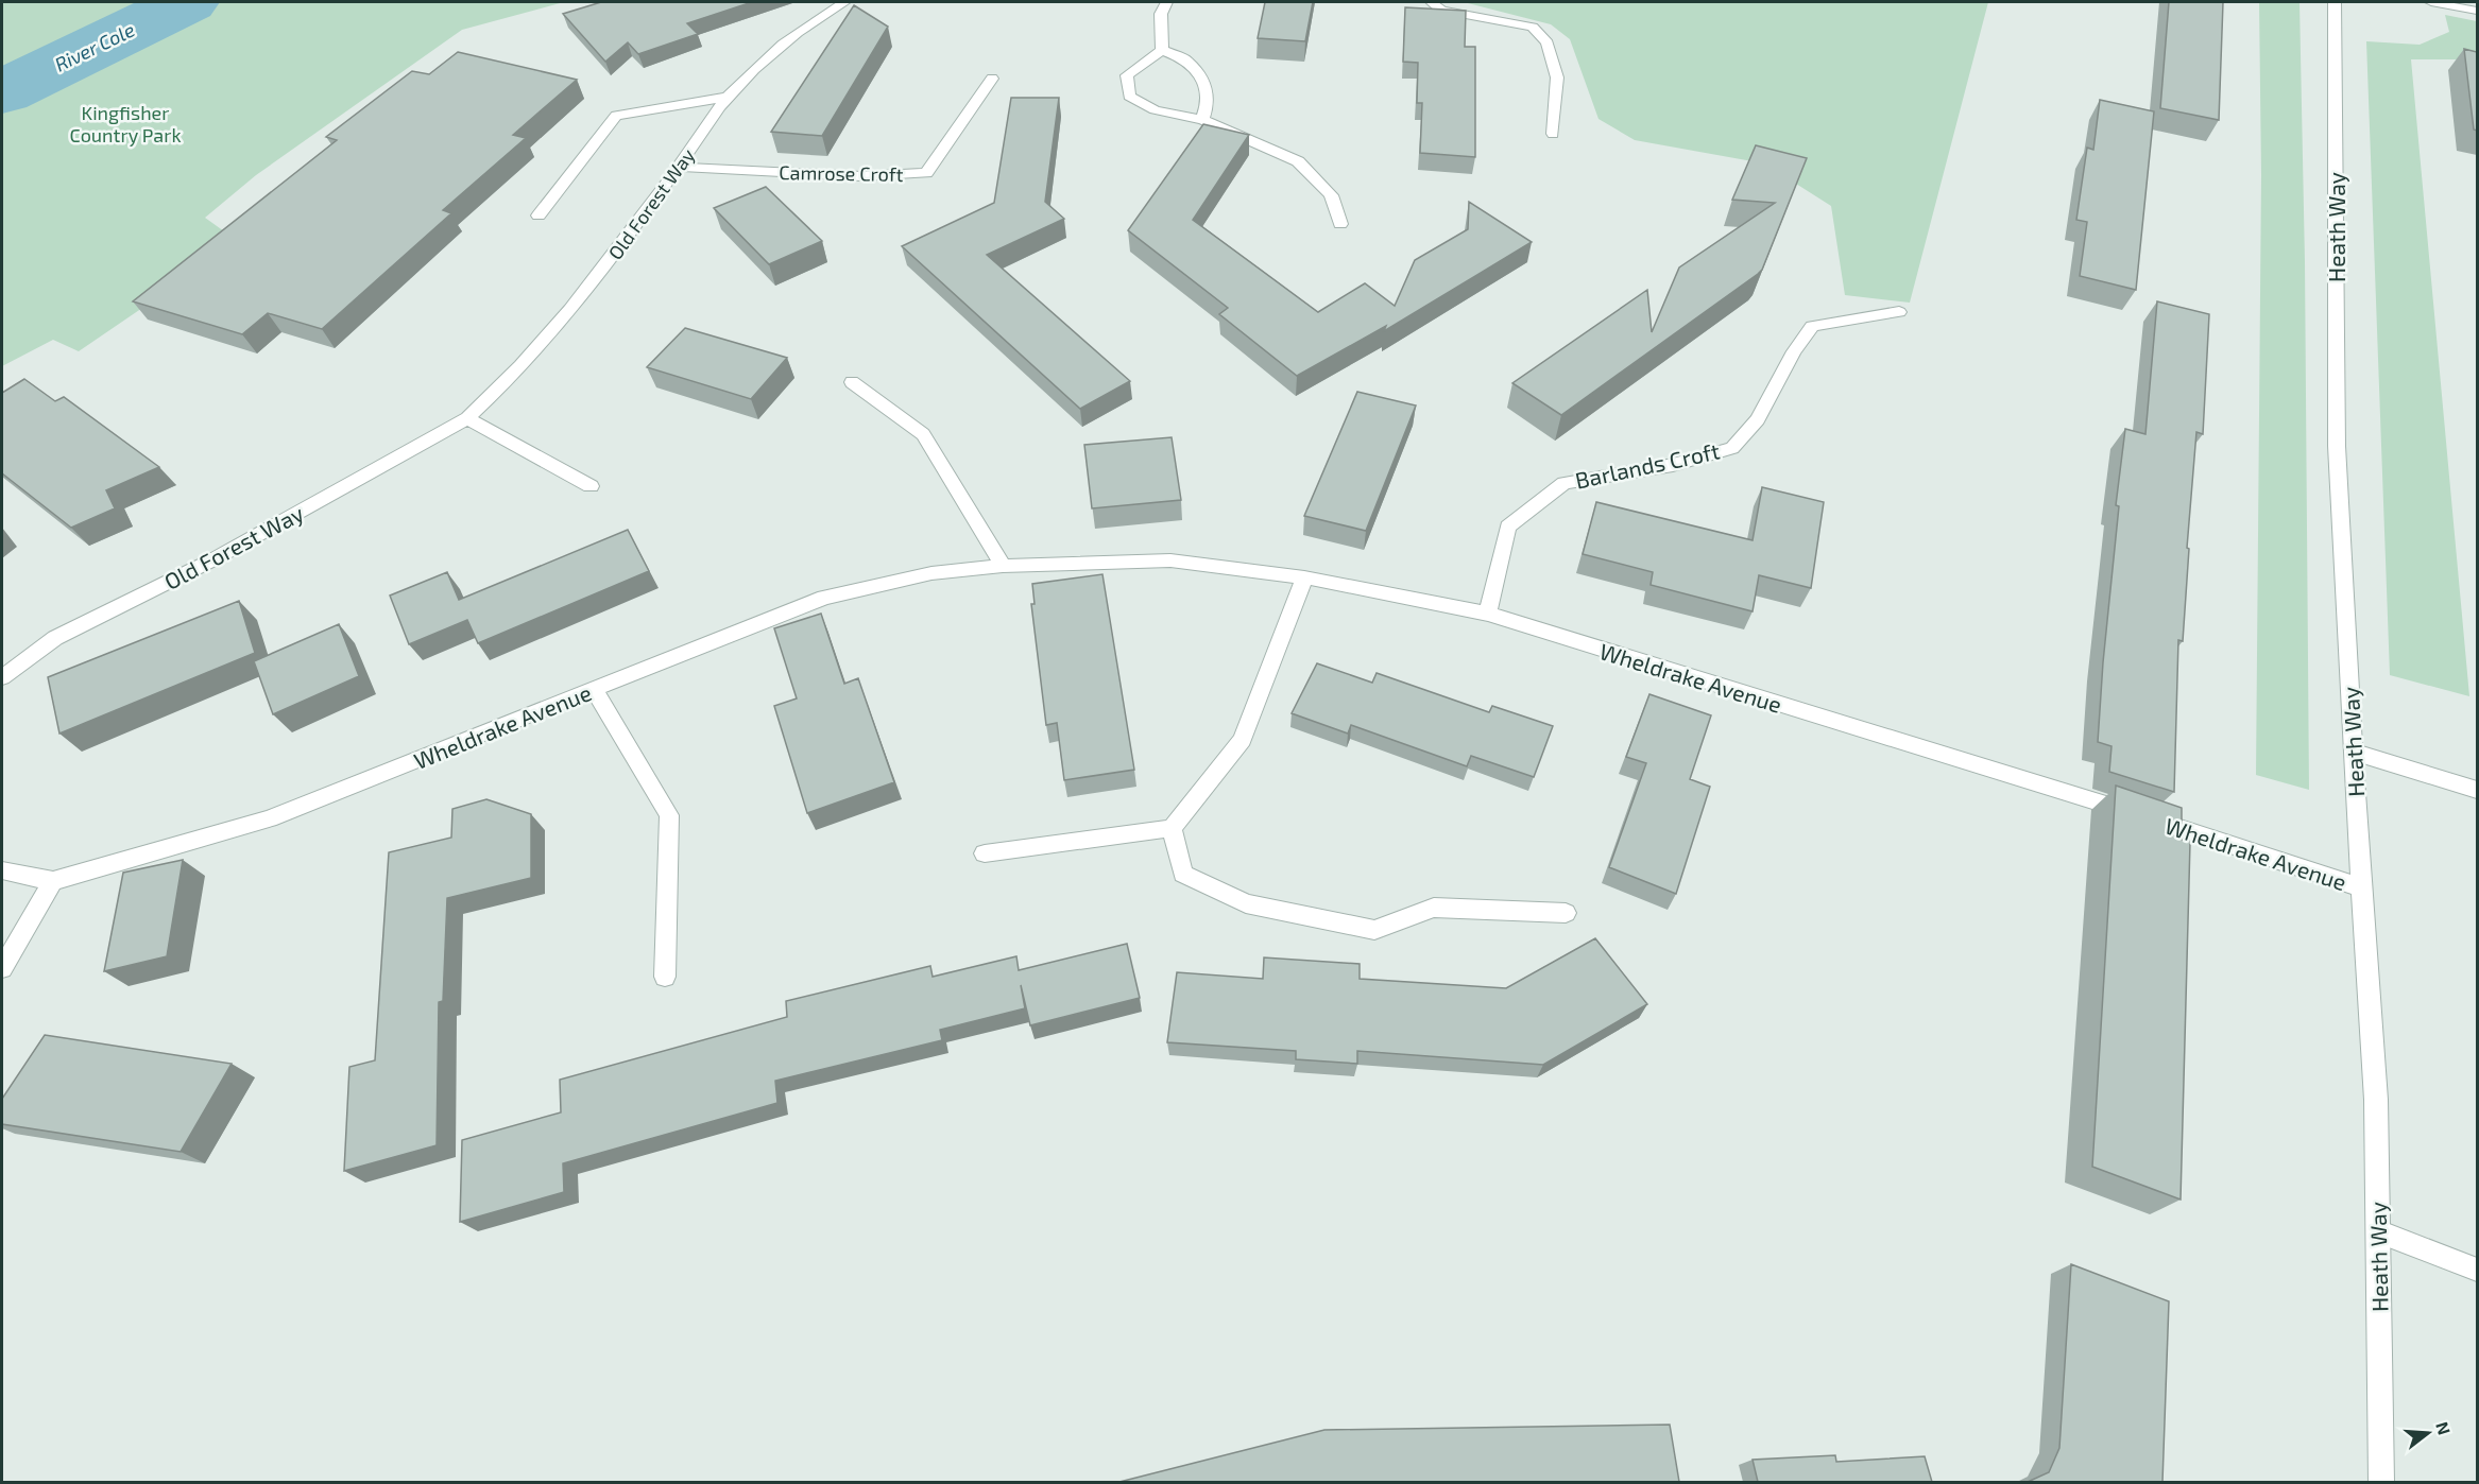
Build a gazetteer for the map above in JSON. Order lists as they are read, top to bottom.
{
  "streets": {
    "street": [
      "Camrose Croft",
      "Old Forest Way",
      "Heath Way",
      "Barlands Croft",
      "Wheldrake Avenue"
    ]
  },
  "crossings": [
    ["Camrose Croft", "Old Forest Way"],
    ["Heath Way", "Wheldrake Avenue"],
    ["Barlands Croft", "Wheldrake Avenue"]
  ],
  "water": ["River Cole"],
  "parks": ["Kingfisher Country Park"],
  "north": "right"
}
